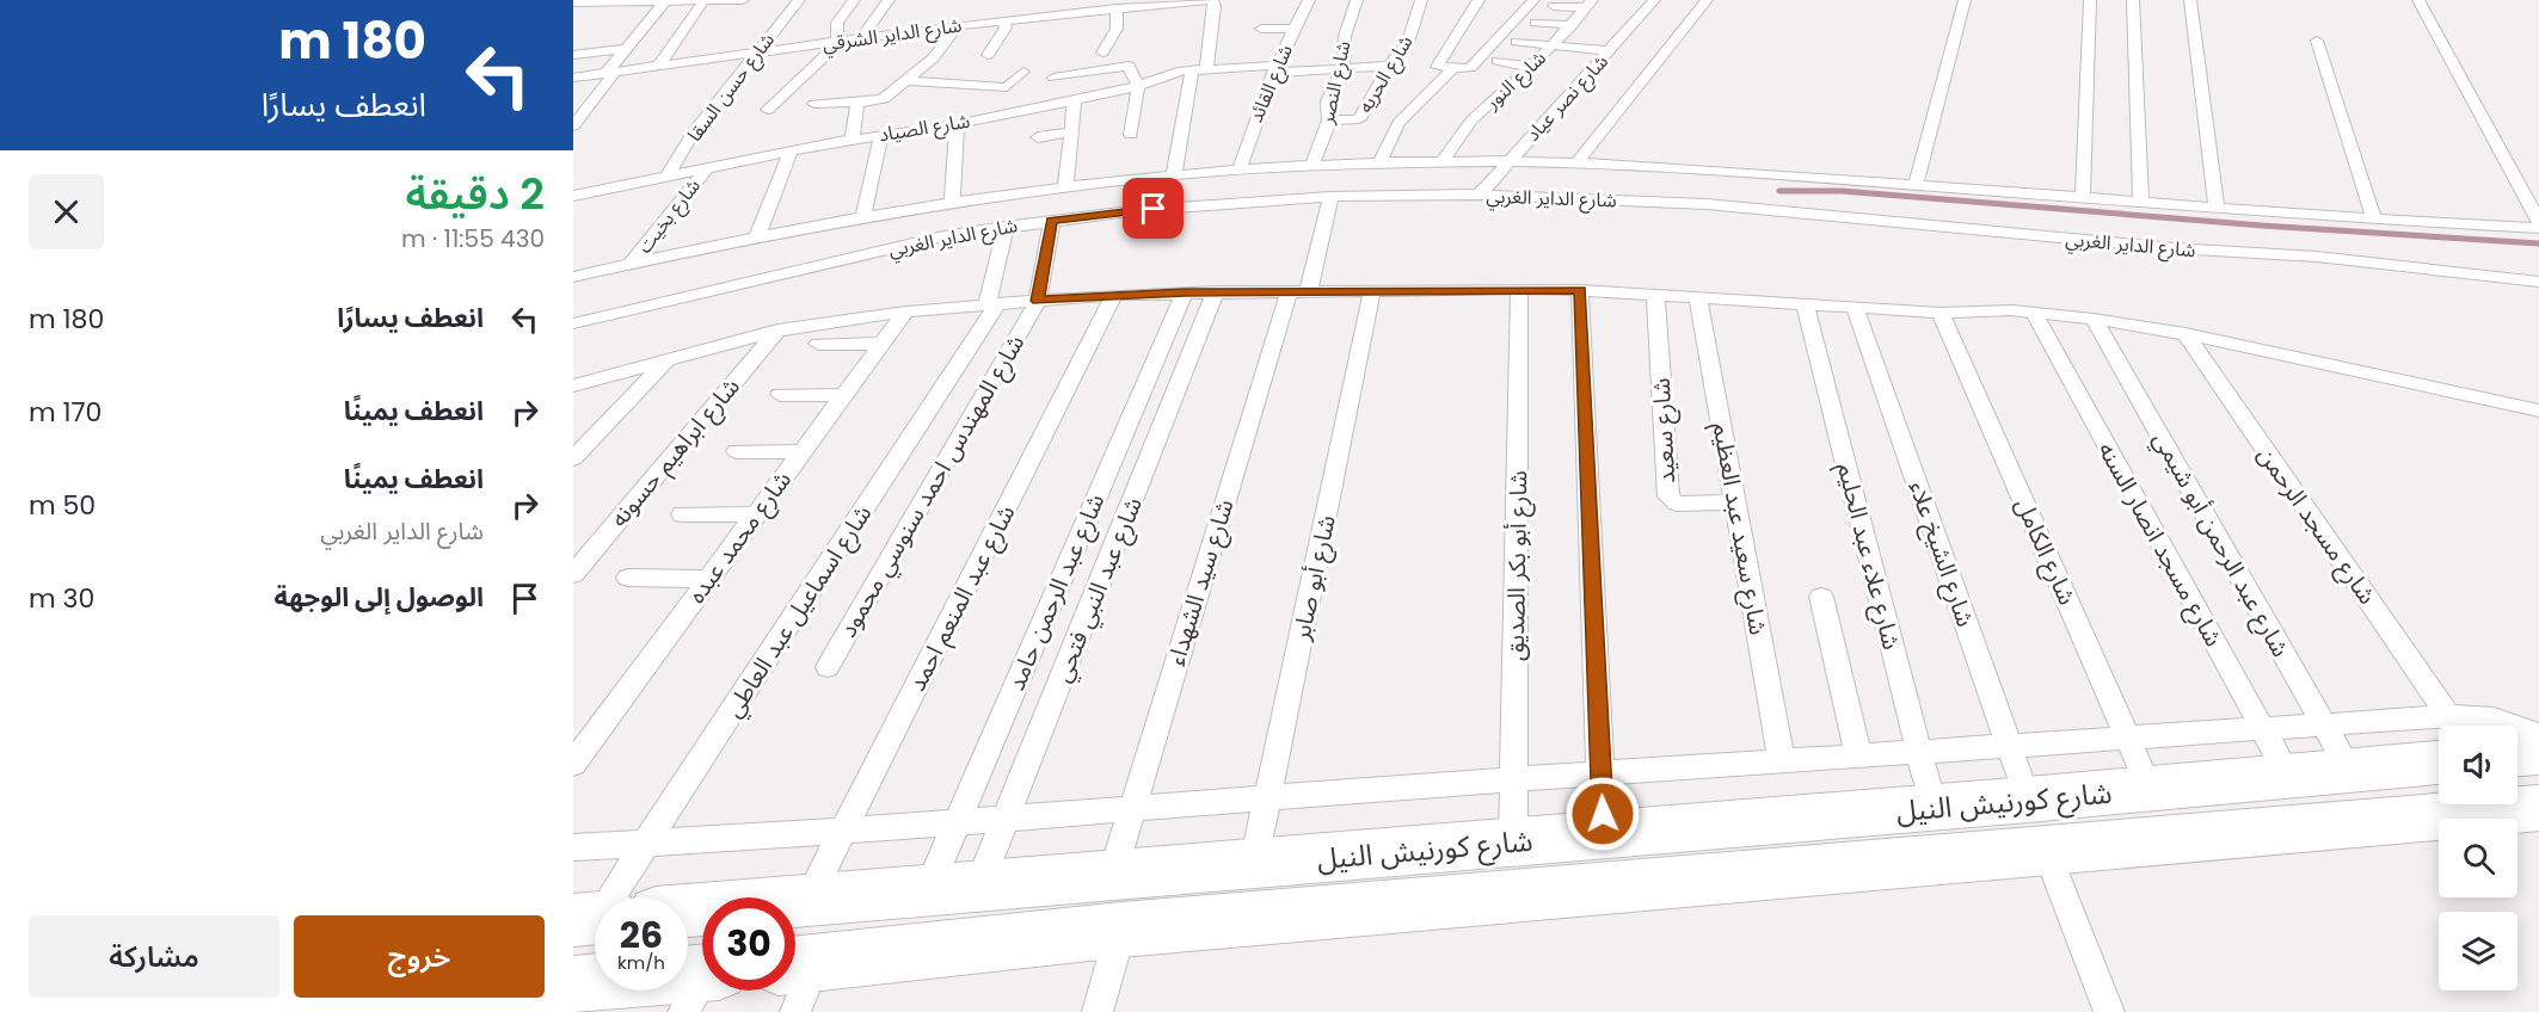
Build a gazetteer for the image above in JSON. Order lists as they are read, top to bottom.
{
  "streets": {
    "highway": ["شارع كورنيش النيل"],
    "street": [
      "شارع الداير الشرقي",
      "شارع الحريه",
      "شارع النور",
      "شارع النصر",
      "شارع القائد",
      "شارع حسن السقا",
      "شارع نصر عياد",
      "شارع الصياد",
      "شارع الداير الغربي",
      "شارع بخيت",
      "شارع سعيد",
      "شارع ابراهيم حسونه",
      "شارع المهندس احمد سنوسي محمود",
      "شارع مسجد الرحمن",
      "شارع سعيد عبد العظيم",
      "شارع محمد عبده",
      "شارع مسجد انصار السنه",
      "شارع عبد الرحمن أبو شيمي",
      "شارع الكامل",
      "شارع الشيخ علاء",
      "شارع علاء عبد الحليم",
      "شارع أبو بكر الصديق",
      "شارع أبو صابر",
      "شارع سيد الشهداء",
      "شارع عبد النبي فتحي",
      "شارع عبد الرحمن حامد",
      "شارع عبد المنعم احمد",
      "شارع اسماعيل عبد العاطي"
    ]
  },
  "crossings": [
    ["شارع الداير الشرقي", "شارع حسن السقا"],
    ["شارع الحريه", "شارع النصر"],
    ["شارع الحريه", "شارع الصياد"],
    ["شارع النور", "شارع الداير الغربي"],
    ["شارع النصر", "شارع الصياد"],
    ["شارع النصر", "شارع الداير الغربي"],
    ["شارع القائد", "شارع الصياد"],
    ["شارع القائد", "شارع الداير الغربي"],
    ["شارع حسن السقا", "شارع الصياد"],
    ["شارع نصر عياد", "شارع الداير الغربي"],
    ["شارع الصياد", "شارع بخيت"],
    ["شارع الداير الغربي", "شارع بخيت"],
    ["شارع الداير الغربي", "شارع المهندس احمد سنوسي محمود"],
    ["شارع الداير الغربي", "شارع سيد الشهداء"],
    ["شارع الداير الغربي", "شارع اسماعيل عبد العاطي"],
    ["شارع سعيد", "شارع سعيد عبد العظيم"],
    ["شارع مسجد انصار السنه", "شارع كورنيش النيل"],
    ["شارع عبد الرحمن أبو شيمي", "شارع كورنيش النيل"],
    ["شارع الكامل", "شارع كورنيش النيل"],
    ["شارع الشيخ علاء", "شارع كورنيش النيل"],
    ["شارع علاء عبد الحليم", "شارع كورنيش النيل"],
    ["شارع أبو بكر الصديق", "شارع كورنيش النيل"],
    ["شارع أبو صابر", "شارع كورنيش النيل"],
    ["شارع سيد الشهداء", "شارع كورنيش النيل"],
    ["شارع عبد النبي فتحي", "شارع كورنيش النيل"],
    ["شارع عبد الرحمن حامد", "شارع كورنيش النيل"],
    ["شارع عبد المنعم احمد", "شارع كورنيش النيل"]
  ],
  "page": {
    "turn": ["180 m", "انعطف يسارًا"],
    "heading": ["2 دقيقة", "430 m · 11:55"],
    "list": [
      {
        "name": "انعطف يسارًا",
        "value": "180 m"
      },
      {
        "name": "انعطف يمينًا",
        "value": "170 m"
      },
      {
        "name": "انعطف يمينًا",
        "note": "شارع الداير الغربي",
        "value": "50 m"
      },
      {
        "name": "الوصول إلى الوجهة",
        "value": "30 m"
      }
    ],
    "speed": "26 km/h",
    "limit": "30",
    "buttons": ["خروج", "مشاركة"]
  }
}
